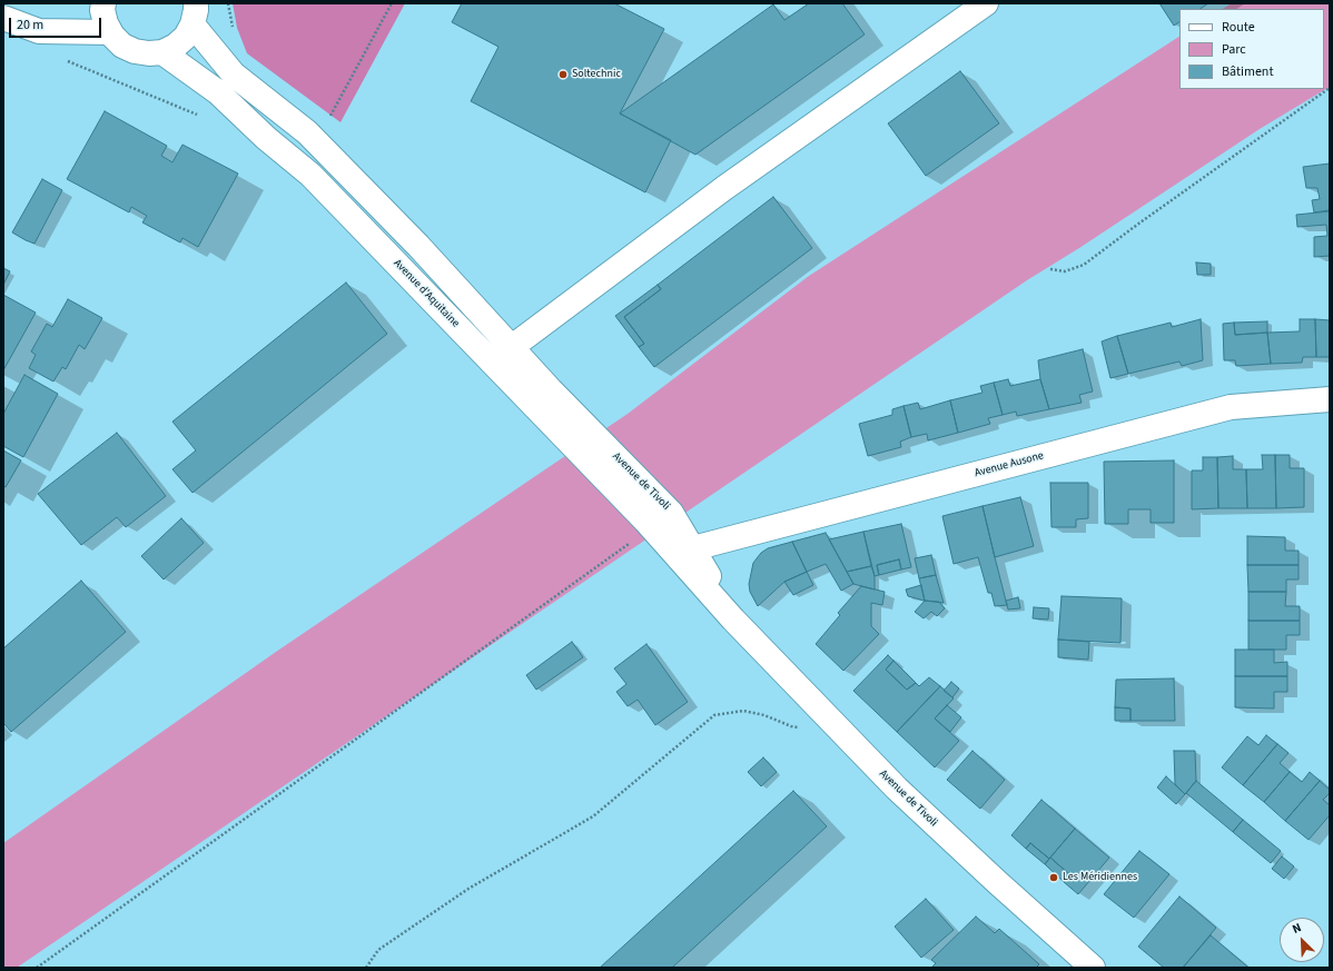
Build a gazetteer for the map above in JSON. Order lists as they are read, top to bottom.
{
  "streets": {
    "street": ["Avenue d'Aquitaine", "Avenue Ausone", "Avenue de Tivoli"]
  },
  "crossings": [
    ["Avenue d'Aquitaine", "Avenue Ausone"],
    ["Avenue d'Aquitaine", "Avenue de Tivoli"],
    ["Avenue Ausone", "Avenue de Tivoli"]
  ],
  "places": ["Soltechnic", "Les Méridiennes"],
  "legend": ["Route", "Parc", "Bâtiment"],
  "scale_bar": "20 m",
  "north": "top left"
}
